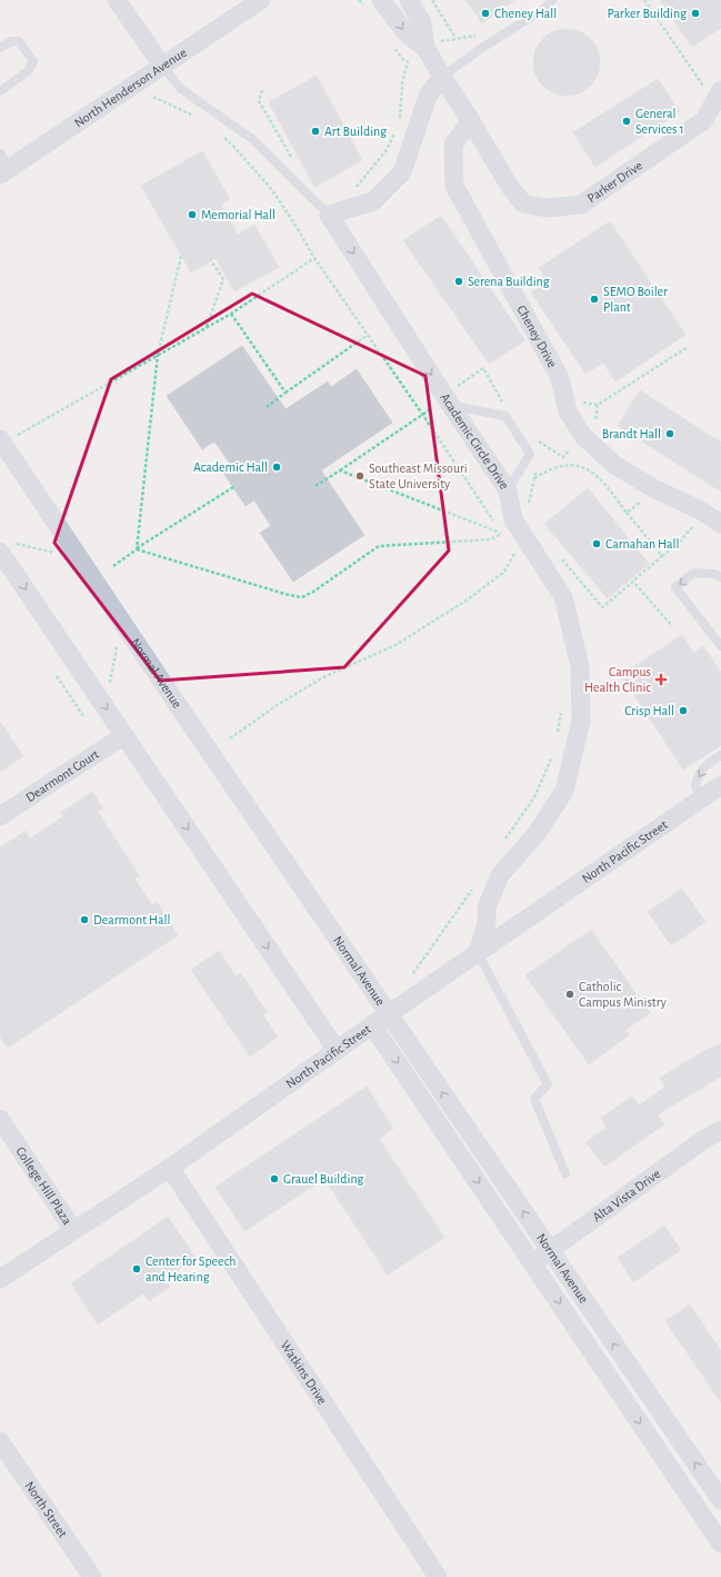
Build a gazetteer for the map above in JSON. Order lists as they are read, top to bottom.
{
  "streets": {
    "street": [
      "North Henderson Avenue",
      "Parker Drive",
      "Cheney Drive",
      "Academic Circle Drive",
      "Normal Avenue",
      "Dearmont Court",
      "North Pacific Street",
      "College Hill Plaza",
      "Alta Vista Drive",
      "Watkins Drive",
      "North Street"
    ]
  },
  "crossings": [
    ["Parker Drive", "Cheney Drive"],
    ["Academic Circle Drive", "North Pacific Street"],
    ["Normal Avenue", "North Pacific Street"],
    ["Normal Avenue", "Alta Vista Drive"],
    ["North Pacific Street", "College Hill Plaza"],
    ["North Pacific Street", "Watkins Drive"]
  ],
  "places": {
    "other": [
      "Cheney Hall",
      "Parker Building",
      "General Services 1",
      "Art Building",
      "Memorial Hall",
      "Serena Building",
      "SEMO Boiler Plant",
      "Brandt Hall",
      "Academic Hall",
      "Southeast Missouri State University",
      "Carnahan Hall",
      "Crisp Hall",
      "Dearmont Hall",
      "Catholic Campus Ministry",
      "Grauel Building",
      "Center for Speech and Hearing"
    ],
    "health": ["Campus Health Clinic"]
  }
}
